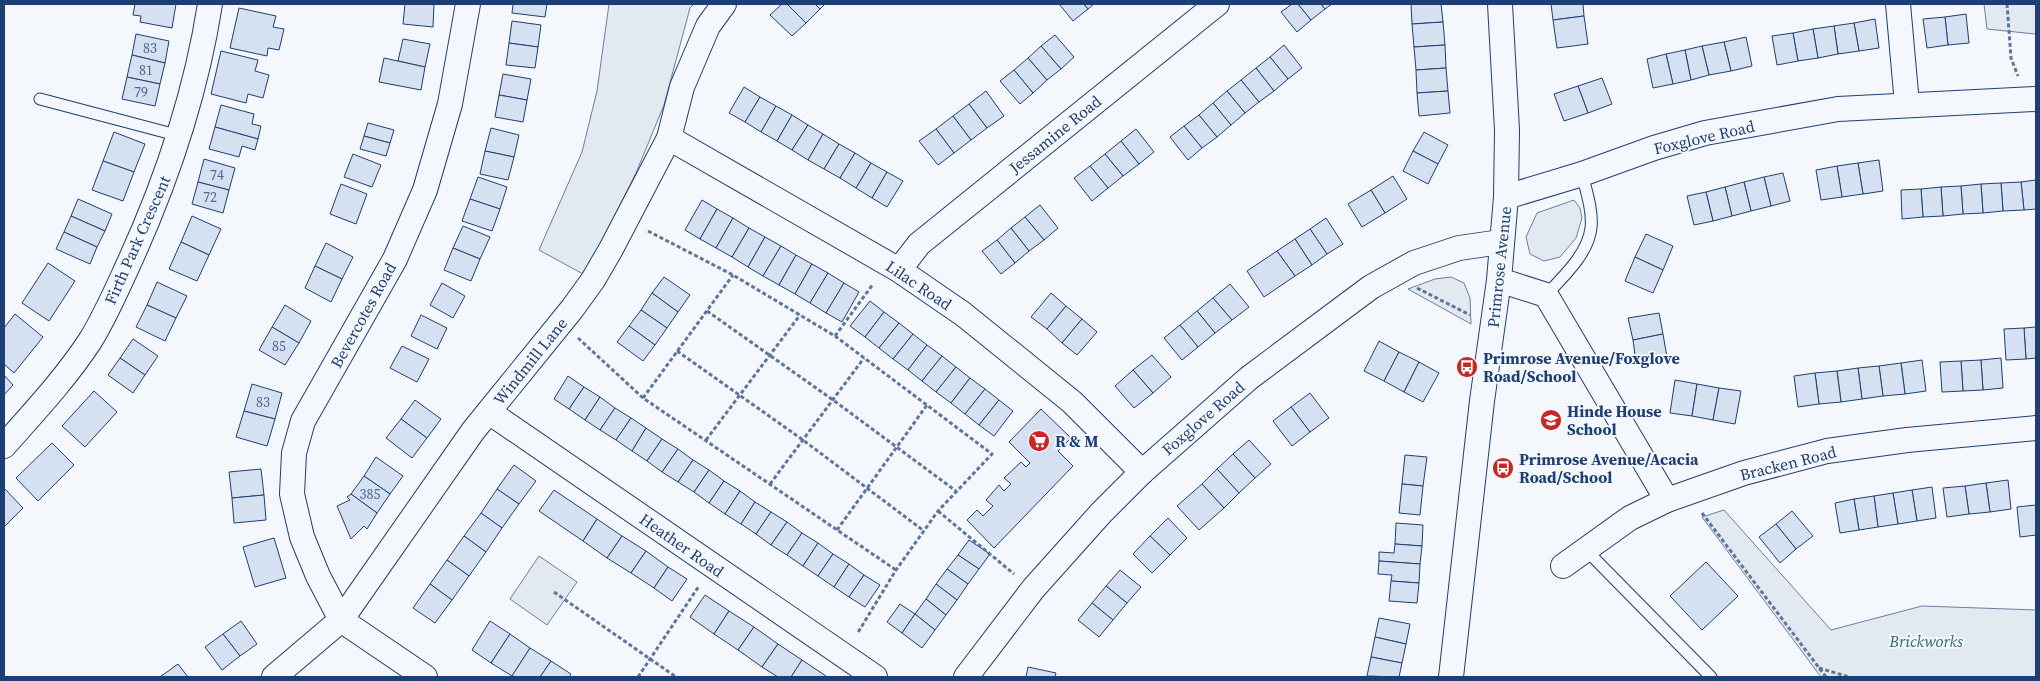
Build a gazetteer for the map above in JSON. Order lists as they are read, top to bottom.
{
  "streets": {
    "street": [
      "Jessamine Road",
      "Foxglove Road",
      "Firth Park Crescent",
      "Primrose Avenue",
      "Lilac Road",
      "Bevercotes Road",
      "Windmill Lane",
      "Bracken Road",
      "Heather Road"
    ]
  },
  "crossings": [
    ["Jessamine Road", "Lilac Road"],
    ["Foxglove Road", "Primrose Avenue"],
    ["Foxglove Road", "Lilac Road"],
    ["Lilac Road", "Windmill Lane"],
    ["Bevercotes Road", "Windmill Lane"],
    ["Windmill Lane", "Heather Road"]
  ],
  "parks": ["Brickworks"],
  "places": {
    "bus stop": ["Primrose Avenue/Foxglove Road/School", "Primrose Avenue/Acacia Road/School"],
    "school or university": ["Hinde House School"],
    "supermarket": ["R & M"]
  },
  "house_numbers": [
    "83",
    "81",
    "79",
    "74",
    "72",
    "85",
    "83",
    "385"
  ]
}
